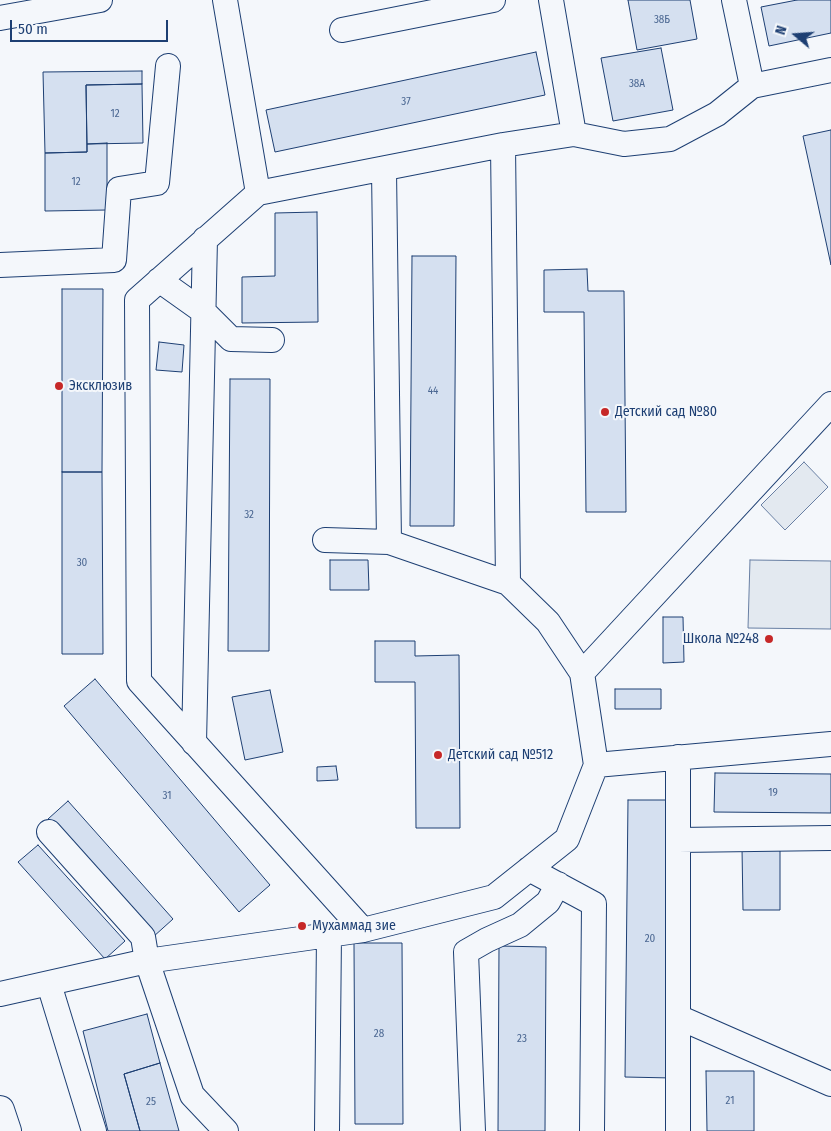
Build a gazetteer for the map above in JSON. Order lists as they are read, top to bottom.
{
  "places": [
    "Эксклюзив",
    "Детский сад №80",
    "Школа №248",
    "Детский сад №512",
    "Мухаммад зие"
  ],
  "house_numbers": [
    "38Б",
    "38A",
    "37",
    "12",
    "12",
    "44",
    "32",
    "30",
    "19",
    "31",
    "20",
    "28",
    "23",
    "21",
    "25"
  ],
  "scale_bar": "50 m",
  "north": "left"
}
